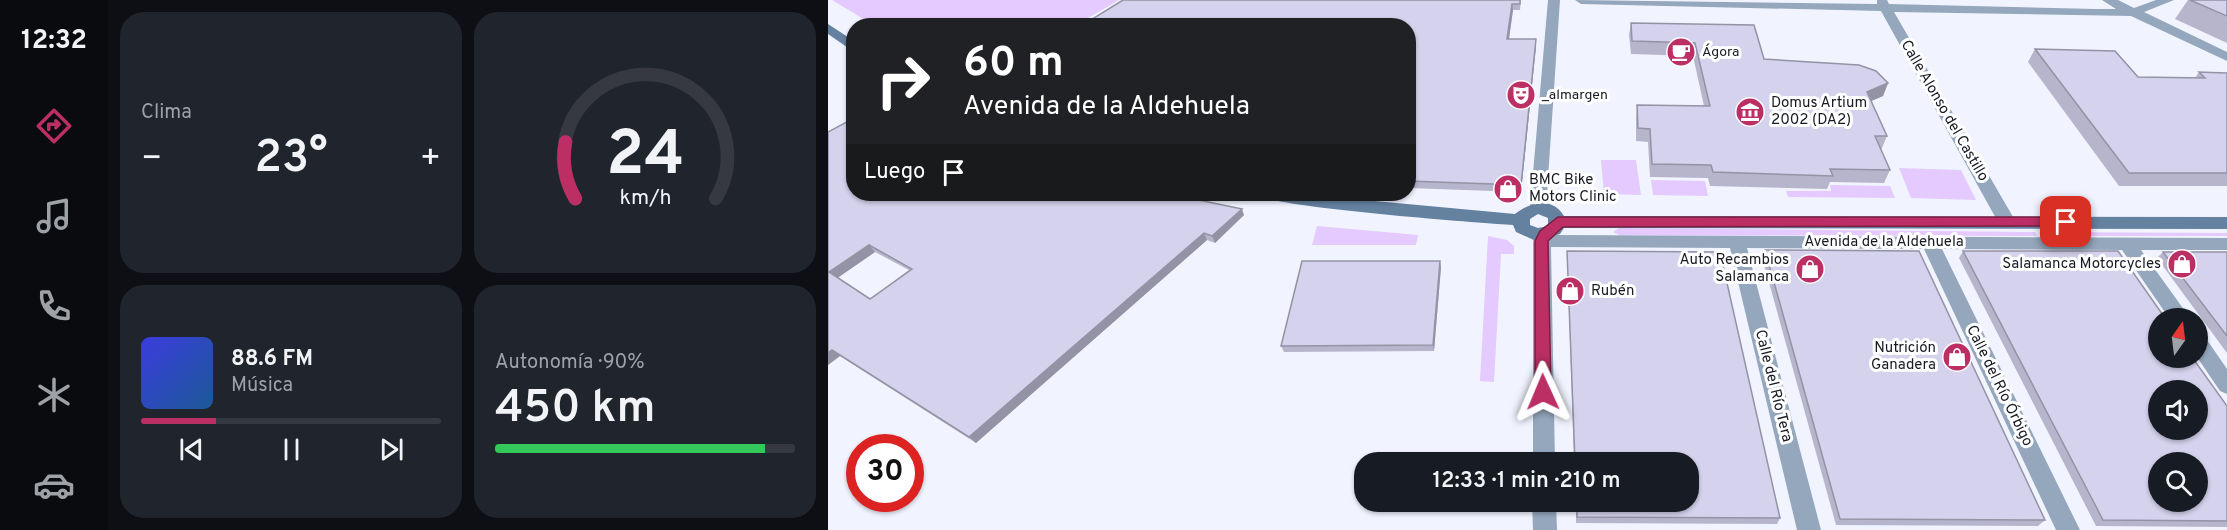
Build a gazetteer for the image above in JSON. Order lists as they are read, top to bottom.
{
  "streets": {
    "main road": ["Avenida de la Aldehuela"],
    "street": ["Calle Alonso del Castillo", "Calle del Río Tera", "Calle del Río Órbigo"]
  },
  "crossings": [
    ["Calle Alonso del Castillo", "Avenida de la Aldehuela"],
    ["Avenida de la Aldehuela", "Calle del Río Tera"],
    ["Avenida de la Aldehuela", "Calle del Río Órbigo"]
  ],
  "places": {
    "cafe": ["Ágora"],
    "theatre": ["_almargen"],
    "museum": ["Domus Artium 2002 (DA2)"],
    "shop": [
      "BMC Bike Motors Clinic",
      "Salamanca Motorcycles",
      "Auto Recambios Salamanca",
      "Rubén",
      "Nutrición Ganadera"
    ]
  },
  "north": "top",
  "page": {
    "tabs": "12:32",
    "tile": [
      "Clima",
      ["Autonomía · 90%", "450 km"]
    ],
    "turn": ["60 m", "Avenida de la Aldehuela"],
    "heat": ["−", "23°", "+"],
    "then": "Luego",
    "song": ["88.6 FM", "Música"],
    "limit": "30",
    "trip": "12:33 · 1 min · 210 m",
    "gauge": ["24", "km/h"]
  }
}
